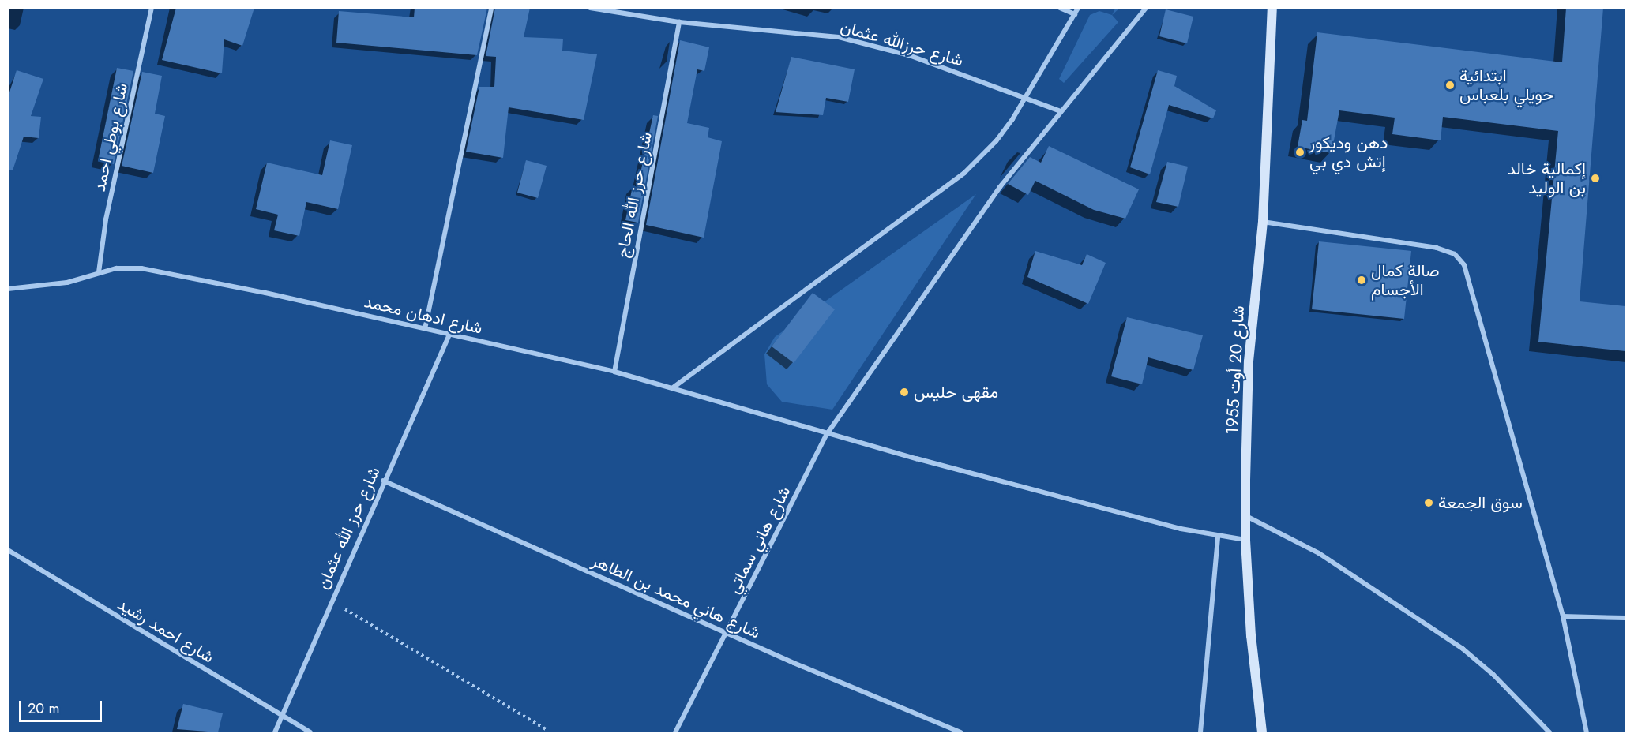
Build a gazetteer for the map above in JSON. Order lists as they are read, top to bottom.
{
  "streets": {
    "main road": ["شارع 20 أوت 1955"],
    "street": [
      "شارع حرزالله عثمان",
      "شارع بوطي احمد",
      "شارع حرز الله الحاج",
      "شارع ادهان محمد",
      "شارع حرز الله عثمان",
      "شارع هاني سماتي",
      "شارع هاني محمد بن الطاهر",
      "شارع احمد رشيد"
    ]
  },
  "crossings": [
    ["شارع حرزالله عثمان", "شارع حرز الله الحاج"],
    ["شارع حرزالله عثمان", "شارع هاني سماتي"],
    ["شارع بوطي احمد", "شارع ادهان محمد"],
    ["شارع حرز الله الحاج", "شارع ادهان محمد"],
    ["شارع ادهان محمد", "شارع 20 أوت 1955"],
    ["شارع ادهان محمد", "شارع حرز الله عثمان"],
    ["شارع ادهان محمد", "شارع هاني سماتي"],
    ["شارع حرز الله عثمان", "شارع هاني محمد بن الطاهر"],
    ["شارع حرز الله عثمان", "شارع احمد رشيد"],
    ["شارع هاني سماتي", "شارع هاني محمد بن الطاهر"]
  ],
  "places": [
    "ابتدائية حويلي بلعباس",
    "دهن وديكور إتش دي بي",
    "إكمالية خالد بن الوليد",
    "صالة كمال الأجسام",
    "مقهى حليس",
    "سوق الجمعة"
  ],
  "scale_bar": "20 m"
}
